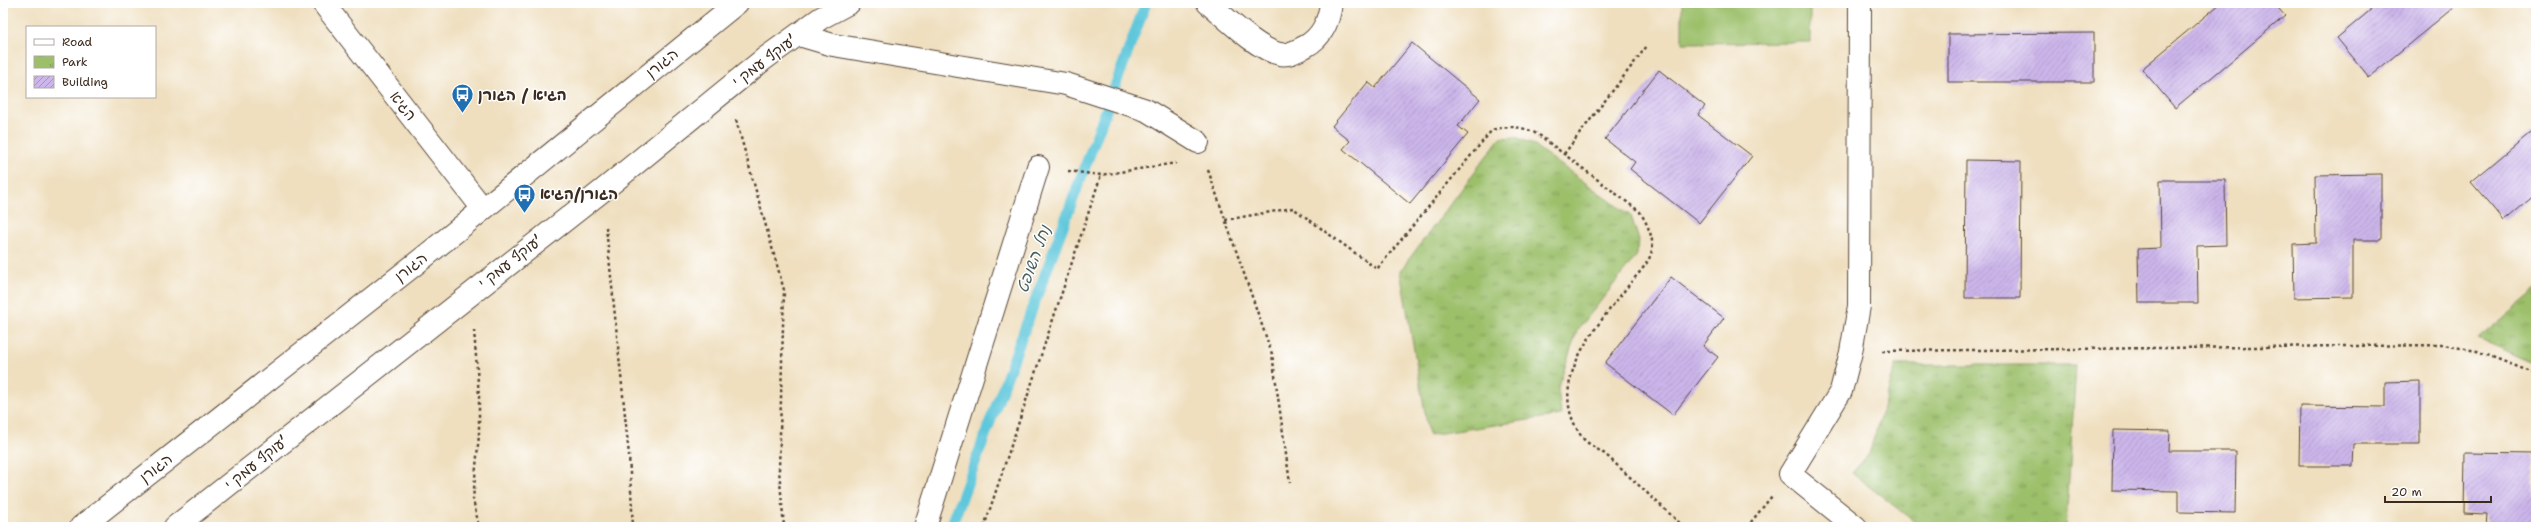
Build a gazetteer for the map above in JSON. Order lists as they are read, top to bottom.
{
  "streets": {
    "street": ["עוקף עמק י’", "הגורן", "הגיא"]
  },
  "crossings": [
    ["הגורן", "הגיא"]
  ],
  "water": ["נחל השופט"],
  "places": {
    "bus stop": ["הגיא / הגורן", "הגורן/הגיא"]
  },
  "legend": ["Road", "Park", "Building"],
  "scale_bar": "20 m"
}
